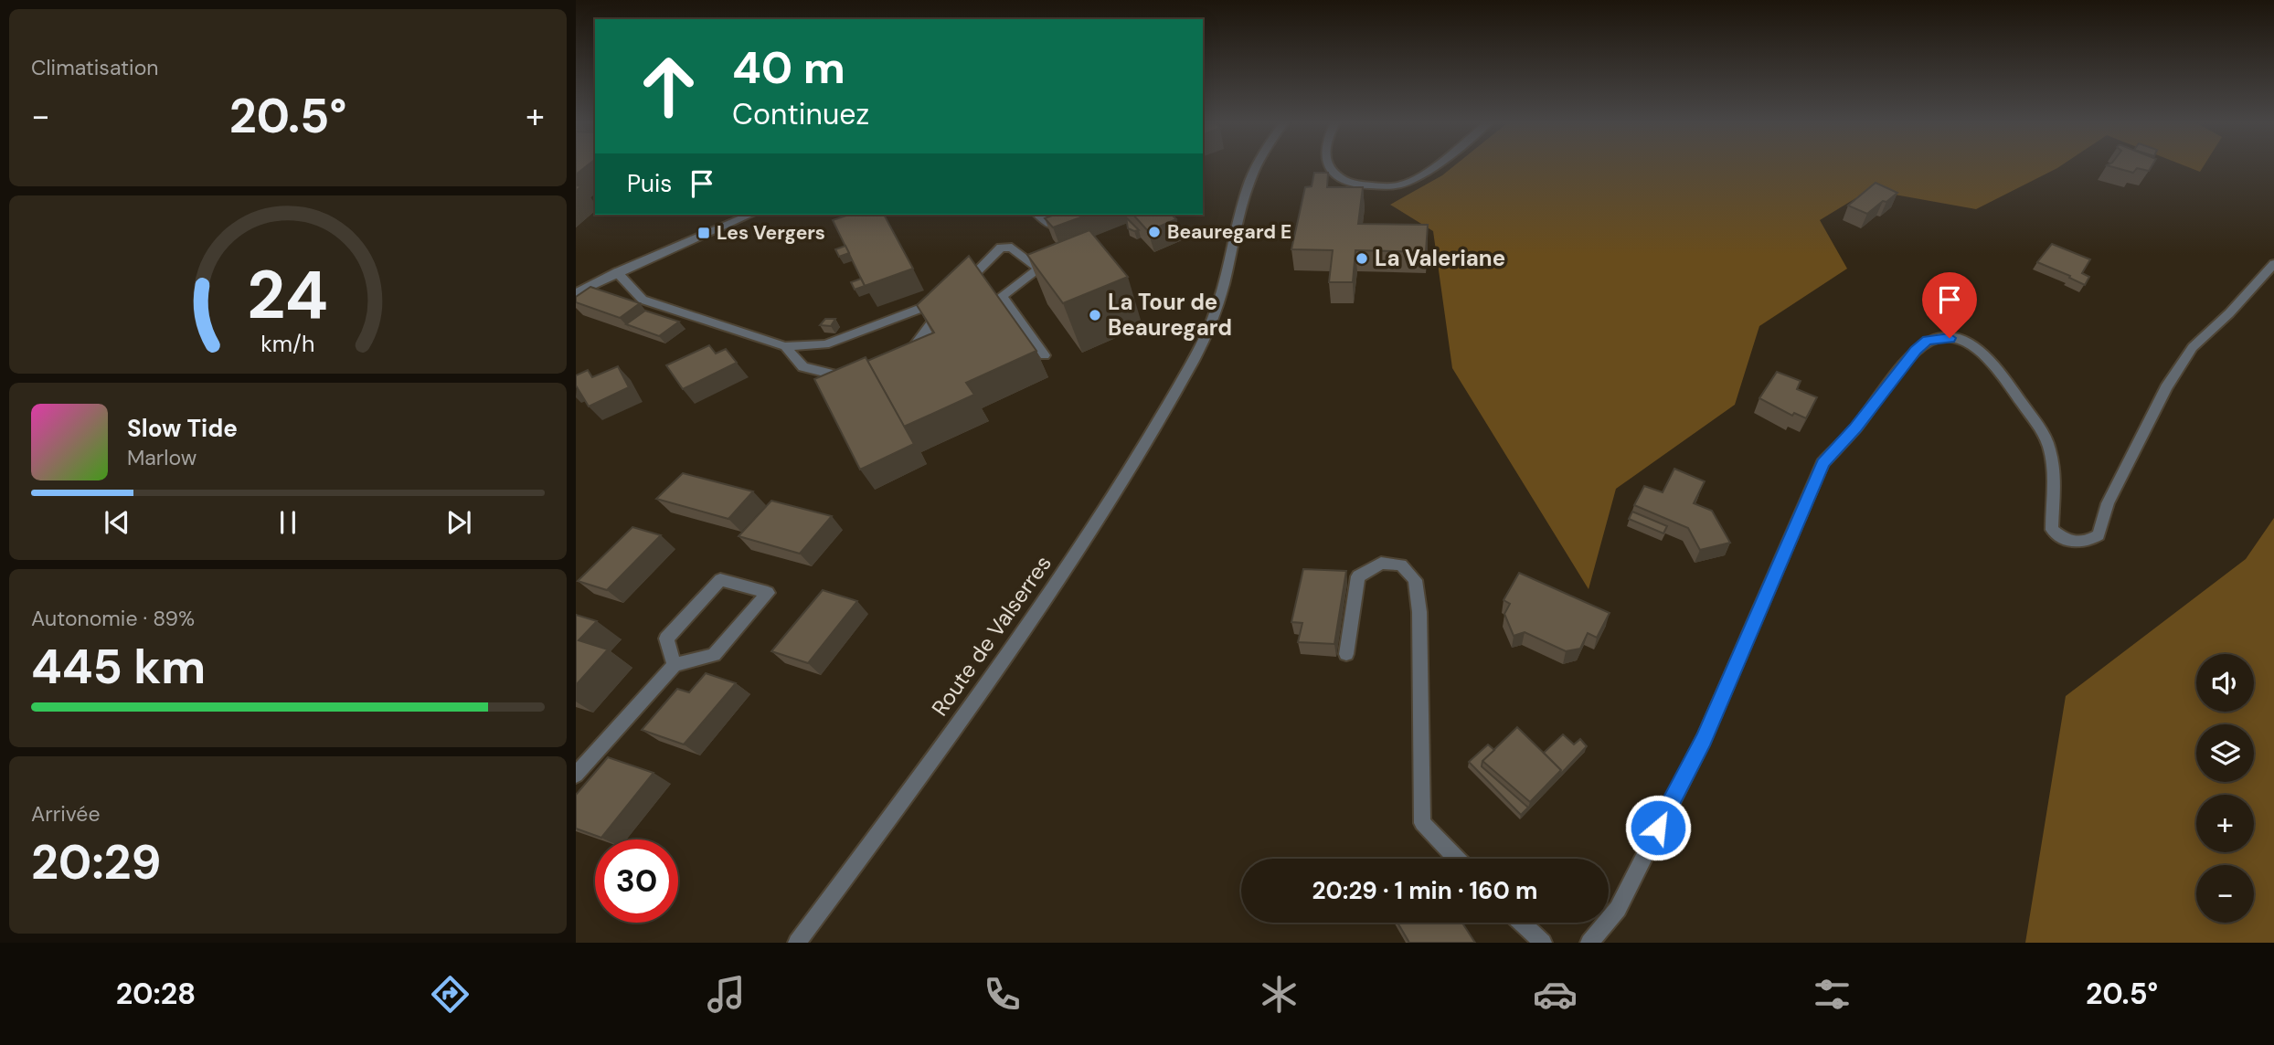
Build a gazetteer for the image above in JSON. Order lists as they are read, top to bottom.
{
  "streets": {
    "street": ["Route de Valserres"]
  },
  "places": {
    "other": ["Beauregard E", "La Valeriane", "La Tour de Beauregard"],
    "transit": ["Les Vergers"]
  },
  "page": {
    "tile": [
      "Climatisation",
      ["Autonomie · 89%", "445 km"],
      ["Arrivée", "20:29"]
    ],
    "turn": ["40 m", "Continuez"],
    "heat": ["−", "20.5°", "+"],
    "then": "Puis",
    "song": ["Slow Tide", "Marlow"],
    "map_buttons": ["+", "−"],
    "limit": "30",
    "trip": "20:29 · 1 min · 160 m",
    "tabs": ["20:28", "20.5°"],
    "gauge": ["24", "km/h"]
  }
}
